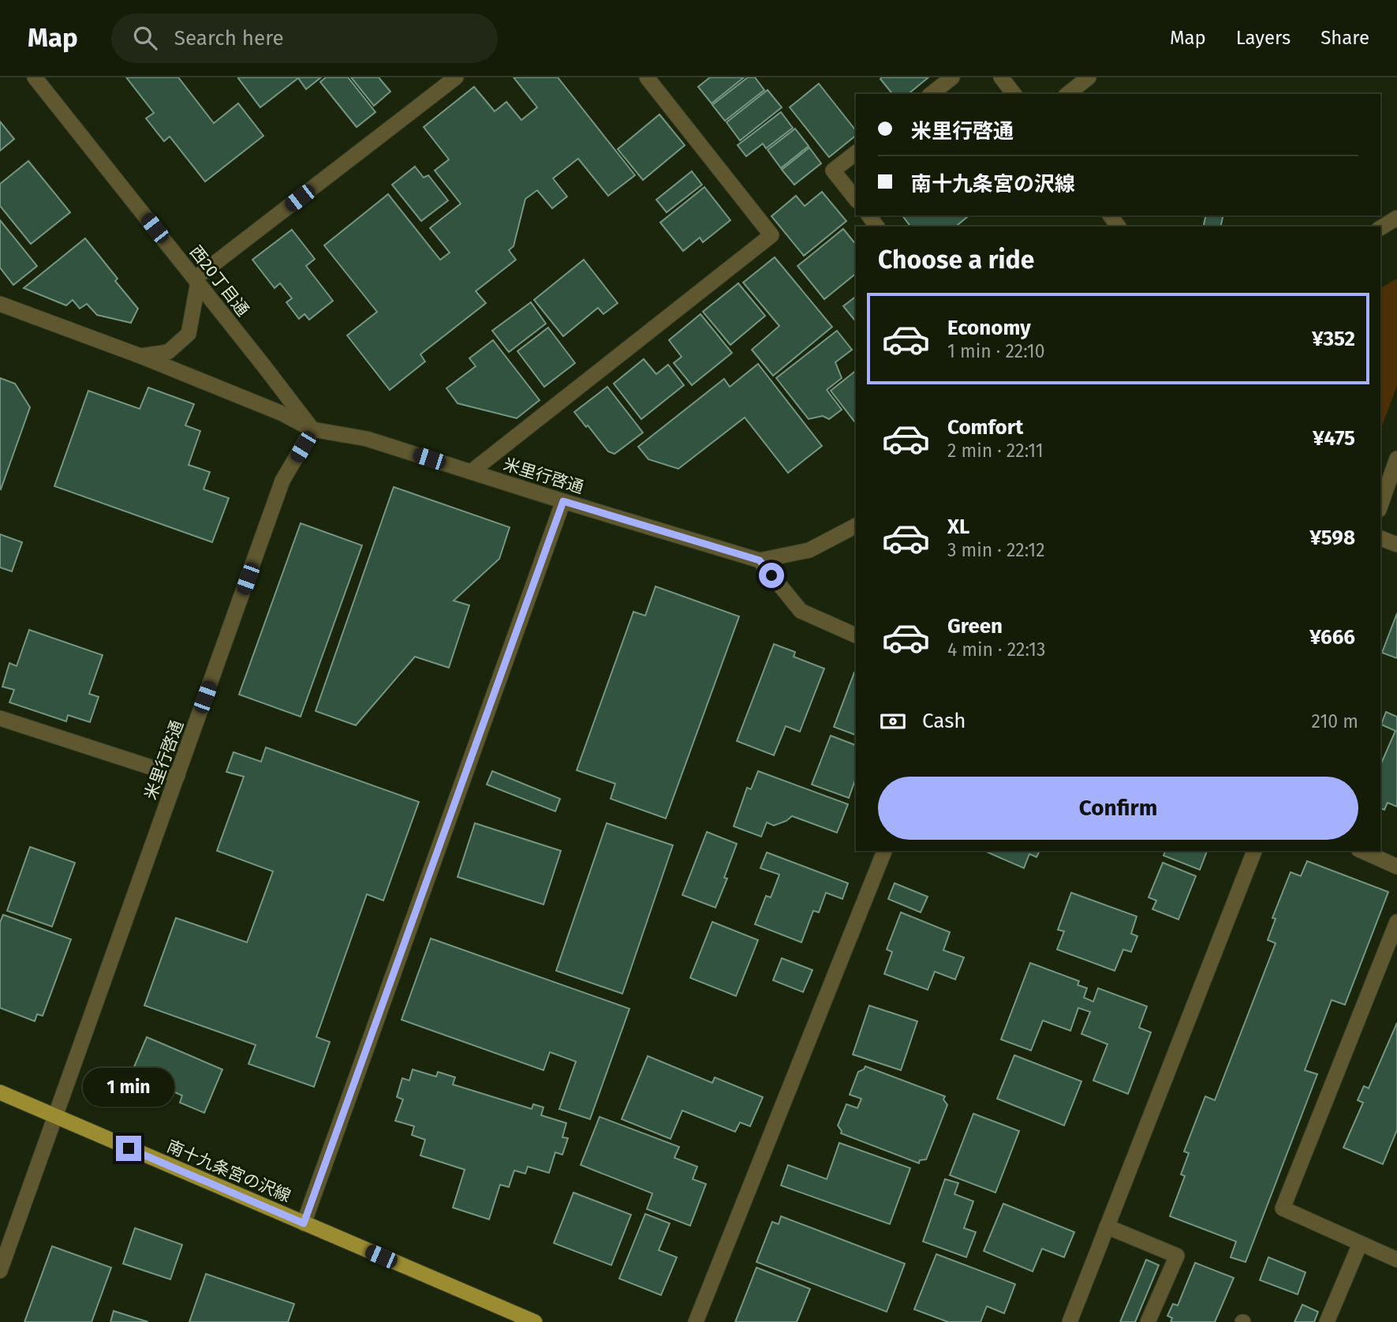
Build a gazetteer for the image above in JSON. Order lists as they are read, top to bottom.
{
  "streets": {
    "main road": ["南十九条宮の沢線"],
    "street": ["西20丁目通", "米里行啓通"]
  },
  "crossings": [
    ["西20丁目通", "米里行啓通"],
    ["米里行啓通", "南十九条宮の沢線"]
  ],
  "page": {
    "header": "Map",
    "search": "Search here",
    "nav": ["Map", "Layers", "Share"],
    "banner": ["米里行啓通", "南十九条宮の沢線"],
    "heading": "Choose a ride",
    "list": [
      {
        "name": "Economy",
        "note": "1 min · 22:10",
        "value": "¥352"
      },
      {
        "name": "Comfort",
        "note": "2 min · 22:11",
        "value": "¥475"
      },
      {
        "name": "XL",
        "note": "3 min · 22:12",
        "value": "¥598"
      },
      {
        "name": "Green",
        "note": "4 min · 22:13",
        "value": "¥666"
      }
    ],
    "pay": ["Cash", "210 m"],
    "buttons": "Confirm",
    "bubble": "1 min"
  }
}
